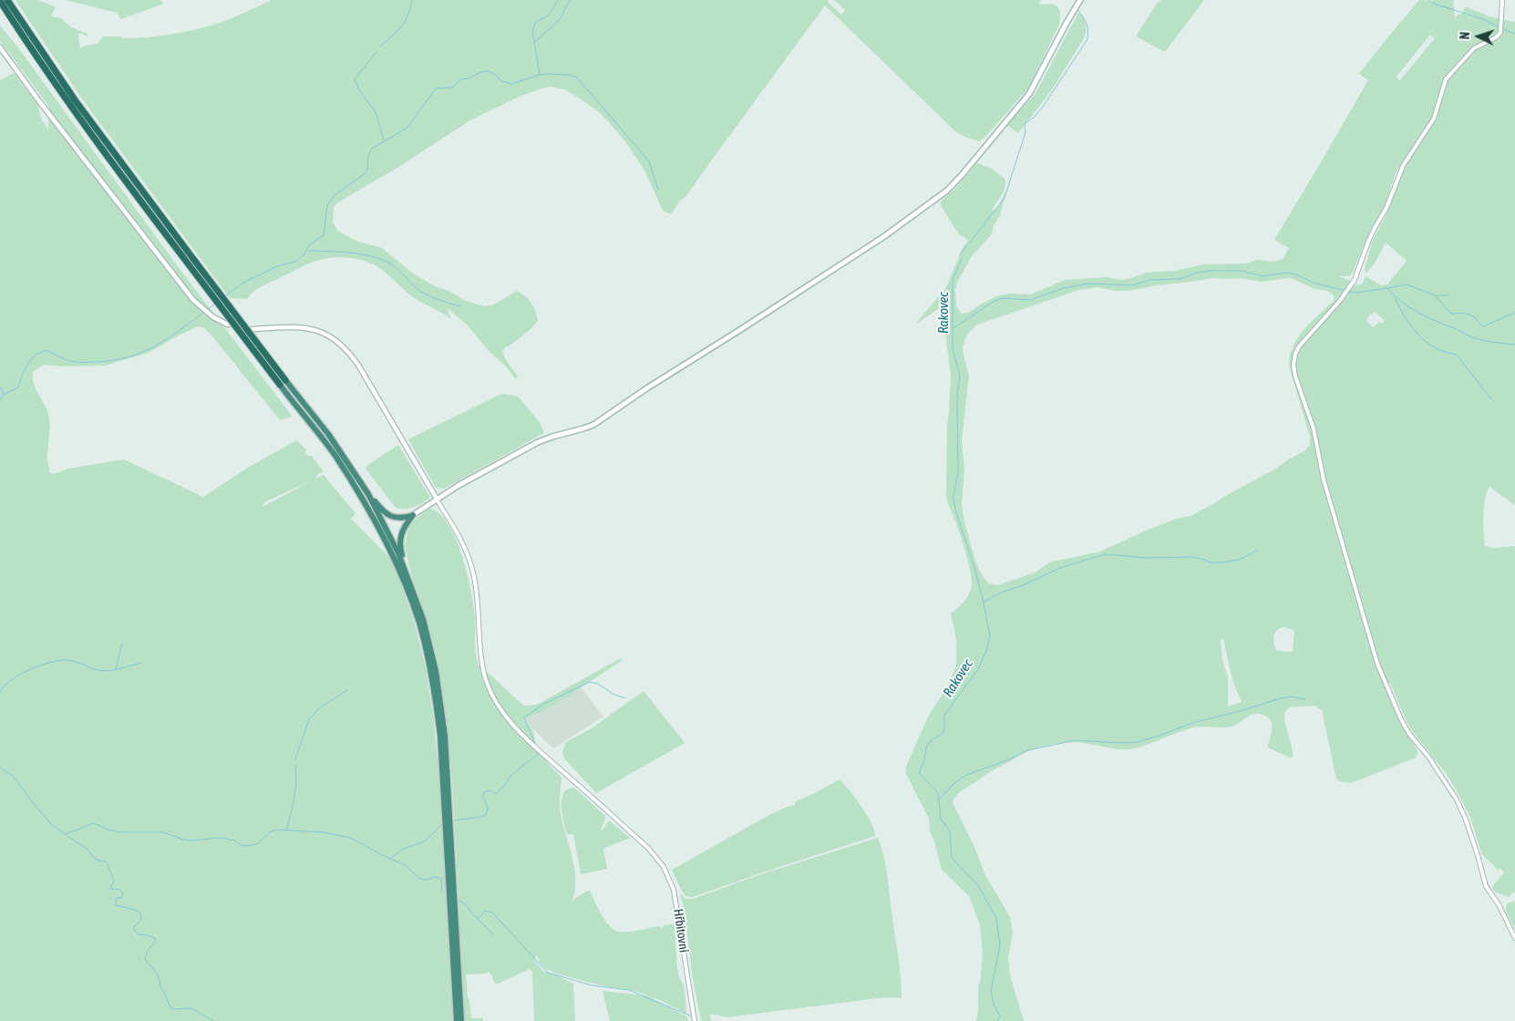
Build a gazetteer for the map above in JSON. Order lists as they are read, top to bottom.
{
  "streets": {
    "street": ["Hřbitovní"]
  },
  "water": ["Rakovec"],
  "north": "left"
}
